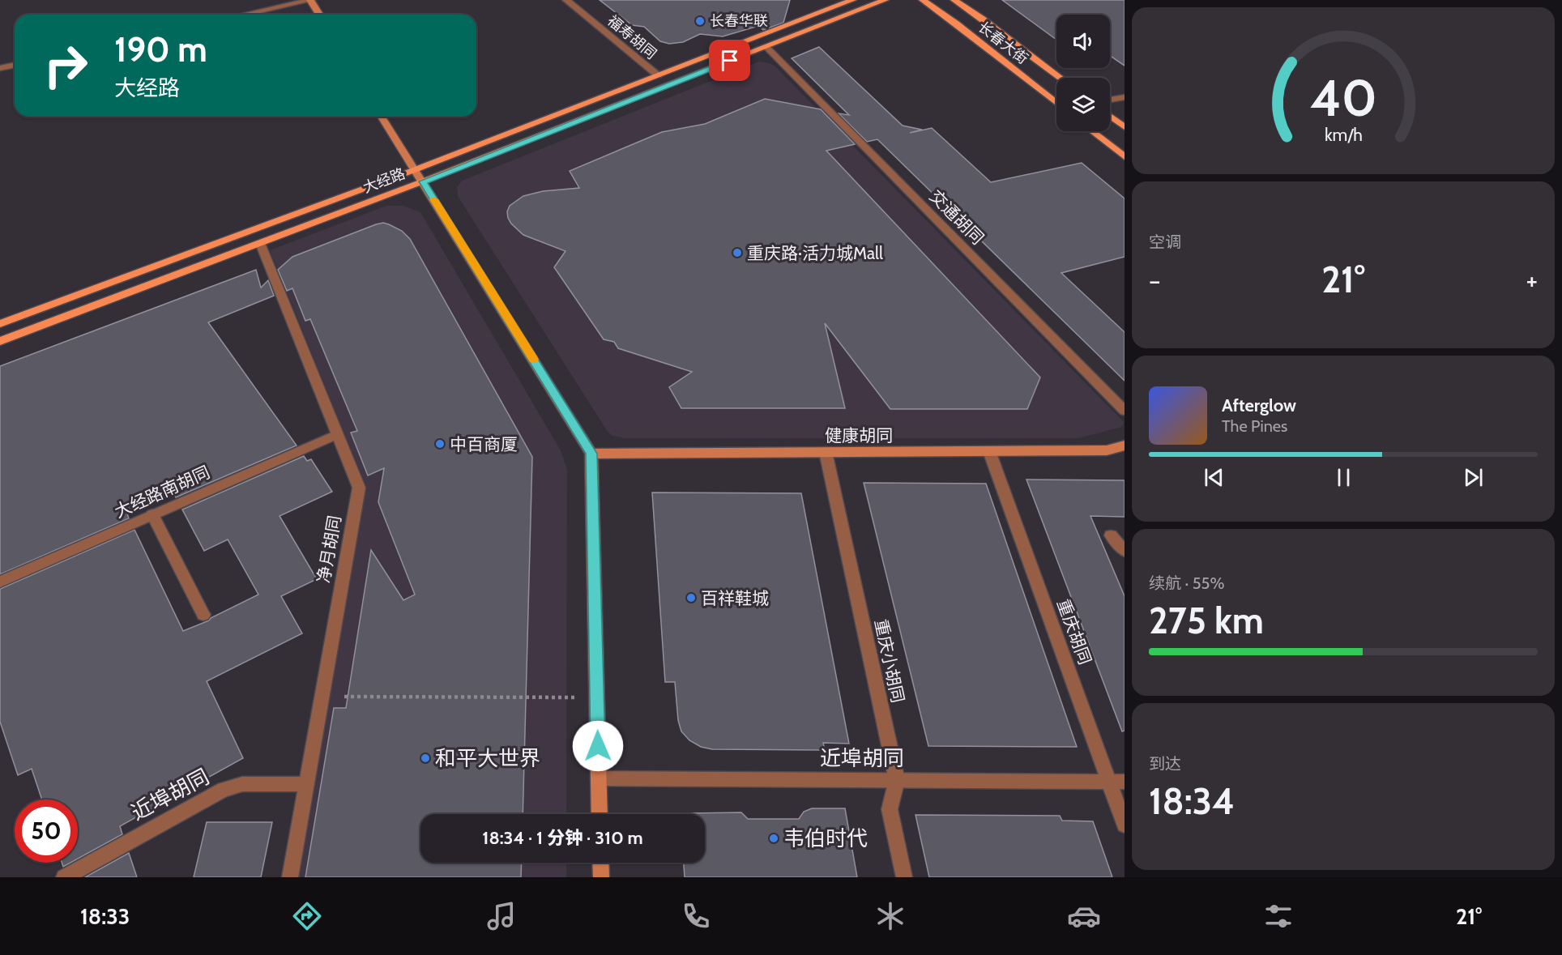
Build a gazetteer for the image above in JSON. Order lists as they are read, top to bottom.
{
  "streets": {
    "main road": ["长春大街", "大经路", "健康胡同"],
    "street": [
      "福寿胡同",
      "交通胡同",
      "大经路南胡同",
      "净月胡同",
      "重庆胡同",
      "重庆小胡同",
      "近埠胡同"
    ]
  },
  "crossings": [
    ["福寿胡同", "大经路"],
    ["大经路", "交通胡同"],
    ["大经路", "净月胡同"],
    ["健康胡同", "重庆胡同"],
    ["健康胡同", "重庆小胡同"],
    ["大经路南胡同", "净月胡同"],
    ["净月胡同", "近埠胡同"],
    ["重庆胡同", "近埠胡同"],
    ["重庆小胡同", "近埠胡同"]
  ],
  "places": [
    "长春华联",
    "重庆路·活力城Mall",
    "中百商厦",
    "百祥鞋城",
    "和平大世界",
    "韦伯时代"
  ],
  "page": {
    "turn": ["190 m", "大经路"],
    "tile": [
      "空调",
      ["续航 · 55%", "275 km"],
      ["到达", "18:34"]
    ],
    "heat": ["−", "21°", "+"],
    "song": ["Afterglow", "The Pines"],
    "limit": "50",
    "trip": "18:34 · 1 分钟 · 310 m",
    "tabs": ["18:33", "21°"],
    "gauge": ["40", "km/h"]
  }
}
